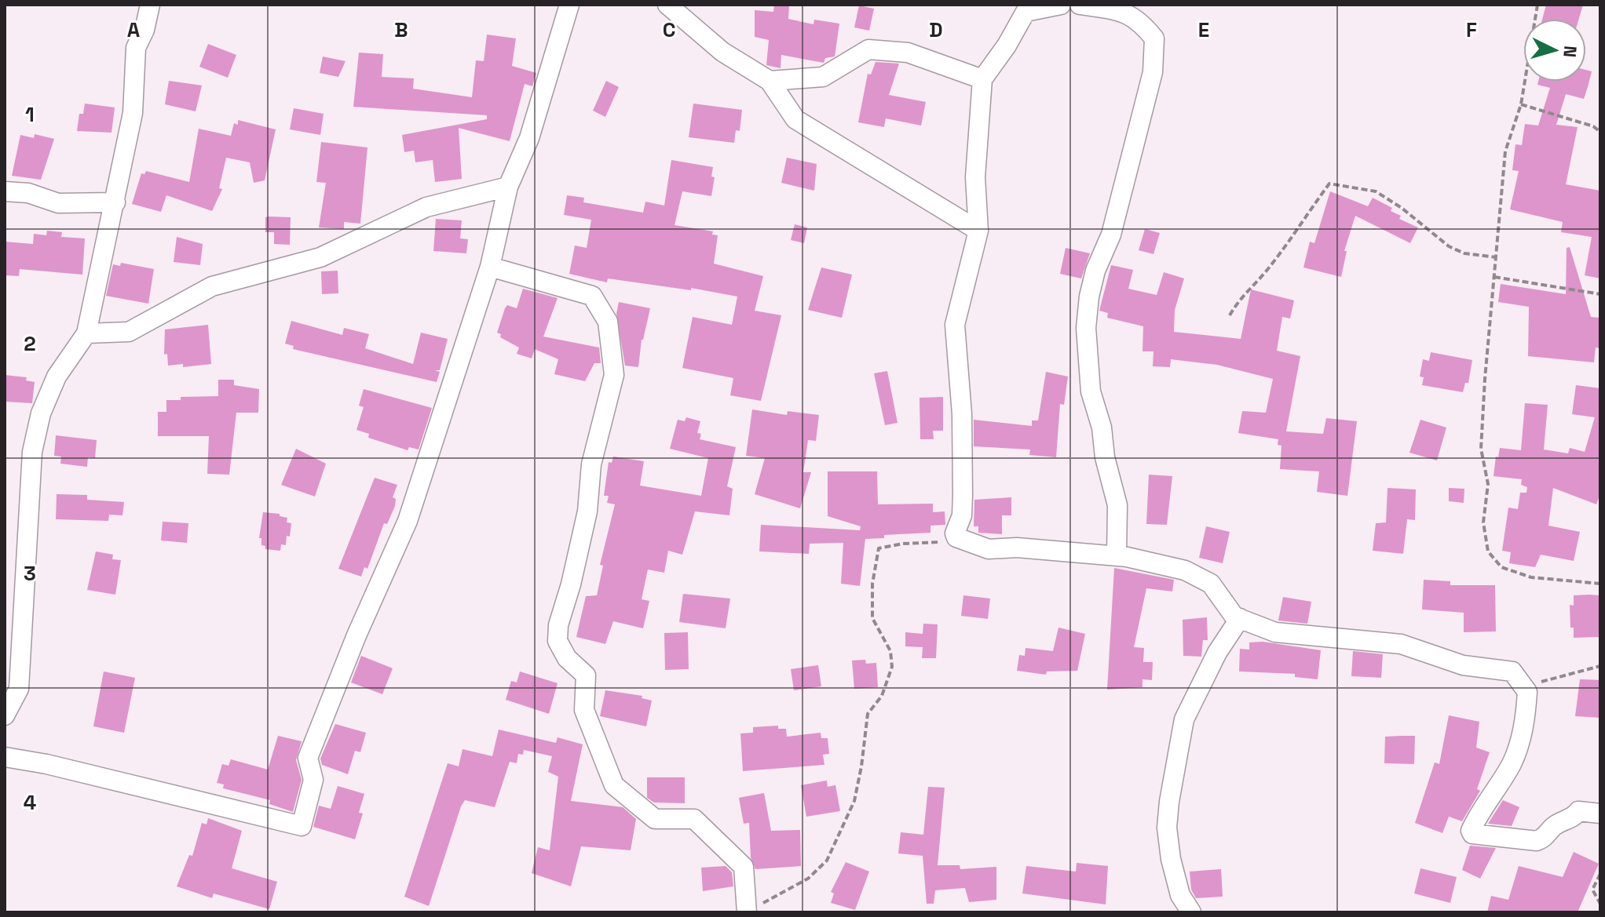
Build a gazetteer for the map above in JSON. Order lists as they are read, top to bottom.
{
  "north": "right",
  "grid": {
    "columns": [
      "A",
      "B",
      "C",
      "D",
      "E",
      "F"
    ],
    "rows": [
      "1",
      "2",
      "3",
      "4"
    ]
  }
}
